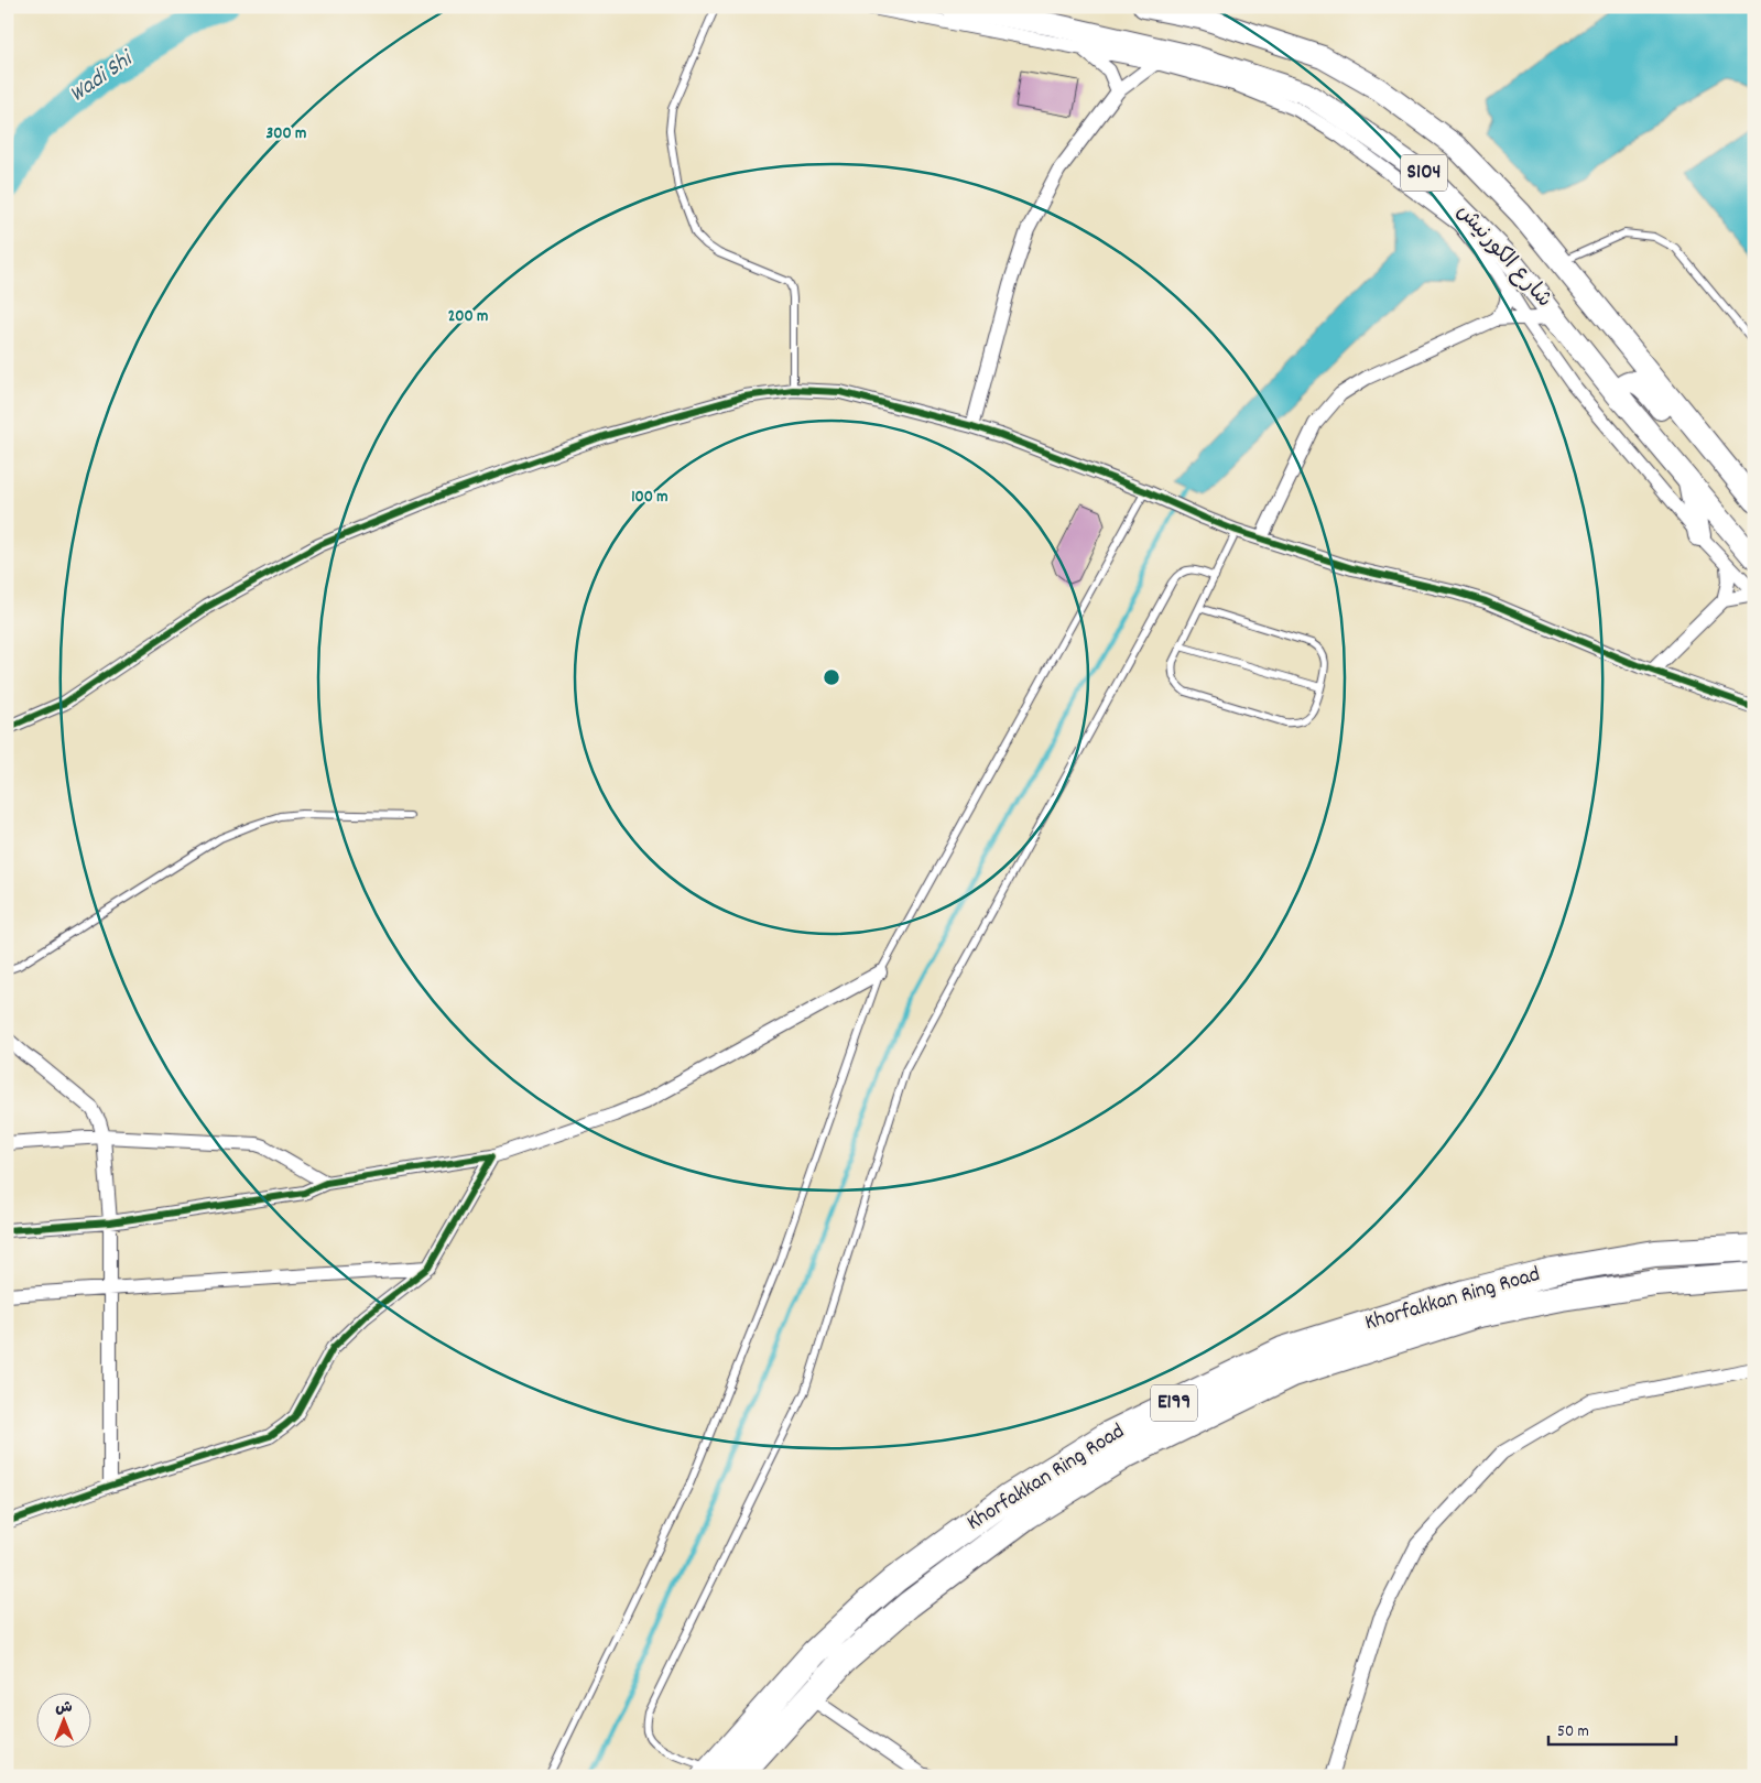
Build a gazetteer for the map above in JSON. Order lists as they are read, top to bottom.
{
  "streets": {
    "highway": ["Khorfakkan Ring Road", "E199"],
    "main road": ["S104", "شارع الكورنيش"]
  },
  "water": ["Wadi Shi"],
  "scale_bar": "50 m",
  "north": "top",
  "rings": ["300 m", "200 m", "100 m"]
}
